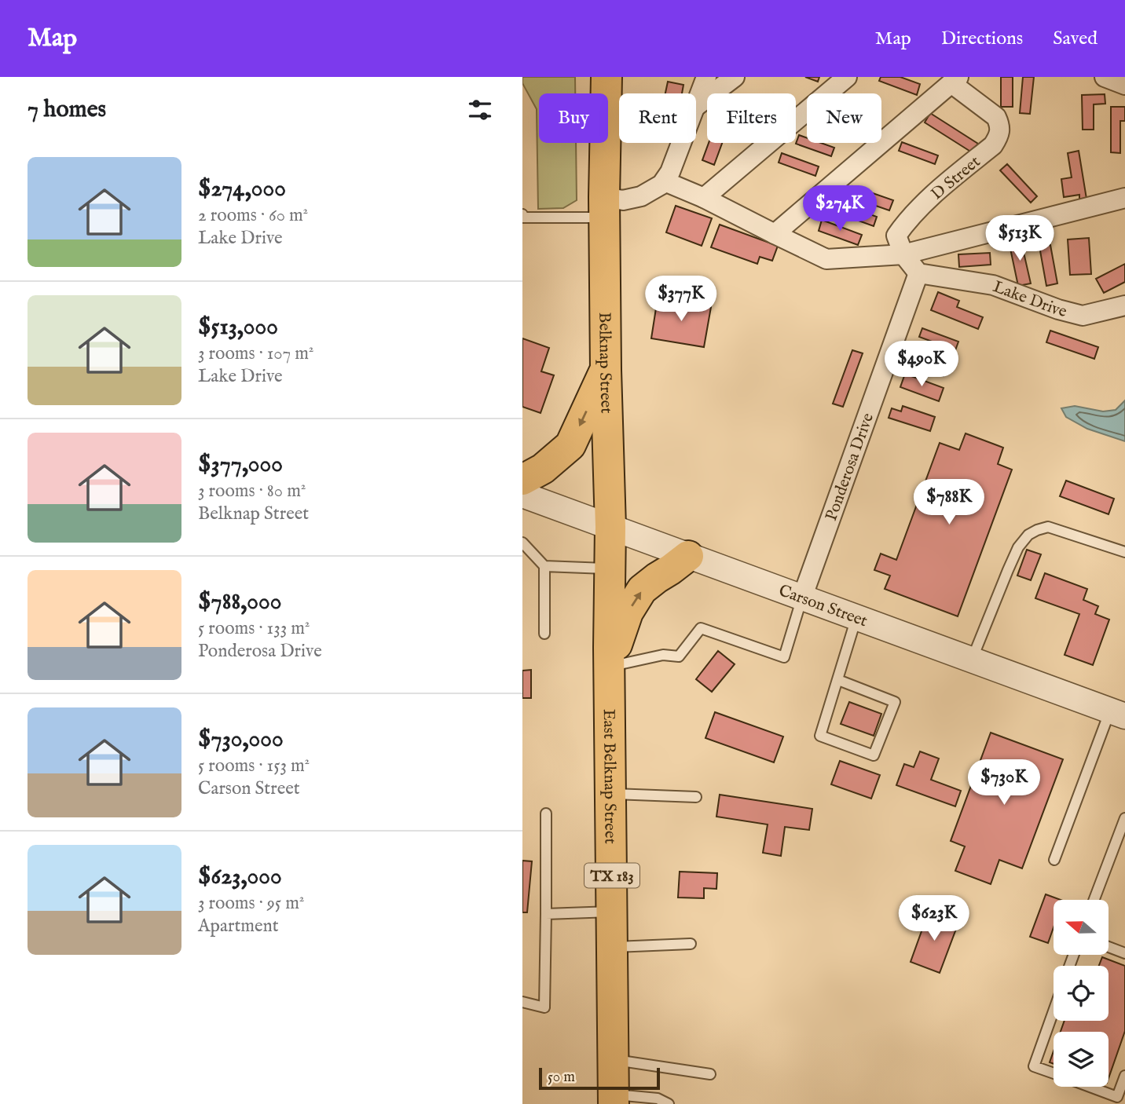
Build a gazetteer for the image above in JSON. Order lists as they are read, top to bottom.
{
  "streets": {
    "main road": ["Belknap Street", "East Belknap Street", "TX 183"],
    "street": [
      "D Street",
      "Lake Drive",
      "Ponderosa Drive",
      "Carson Street"
    ]
  },
  "crossings": [
    ["Lake Drive", "Ponderosa Drive"],
    ["Belknap Street", "Carson Street"],
    ["Belknap Street", "East Belknap Street"],
    ["Ponderosa Drive", "Carson Street"]
  ],
  "scale_bar": "50 m",
  "north": "left",
  "page": {
    "header": "Map",
    "nav": ["Map", "Directions", "Saved"],
    "heading": "7 homes",
    "chip": [
      "Buy",
      "Rent",
      "Filters",
      "New"
    ],
    "list": [
      {
        "name": "$274,000",
        "note": "2 rooms · 60 m² · Lake Drive"
      },
      {
        "name": "$513,000",
        "note": "3 rooms · 107 m² · Lake Drive"
      },
      {
        "name": "$377,000",
        "note": "3 rooms · 80 m² · Belknap Street"
      },
      {
        "name": "$788,000",
        "note": "5 rooms · 133 m² · Ponderosa Drive"
      },
      {
        "name": "$730,000",
        "note": "5 rooms · 153 m² · Carson Street"
      },
      {
        "name": "$623,000",
        "note": "3 rooms · 95 m² · Apartment"
      }
    ],
    "price": [
      "$274K",
      "$513K",
      "$377K",
      "$490K",
      "$788K",
      "$730K",
      "$623K"
    ],
    "scale": "50 m"
  }
}
